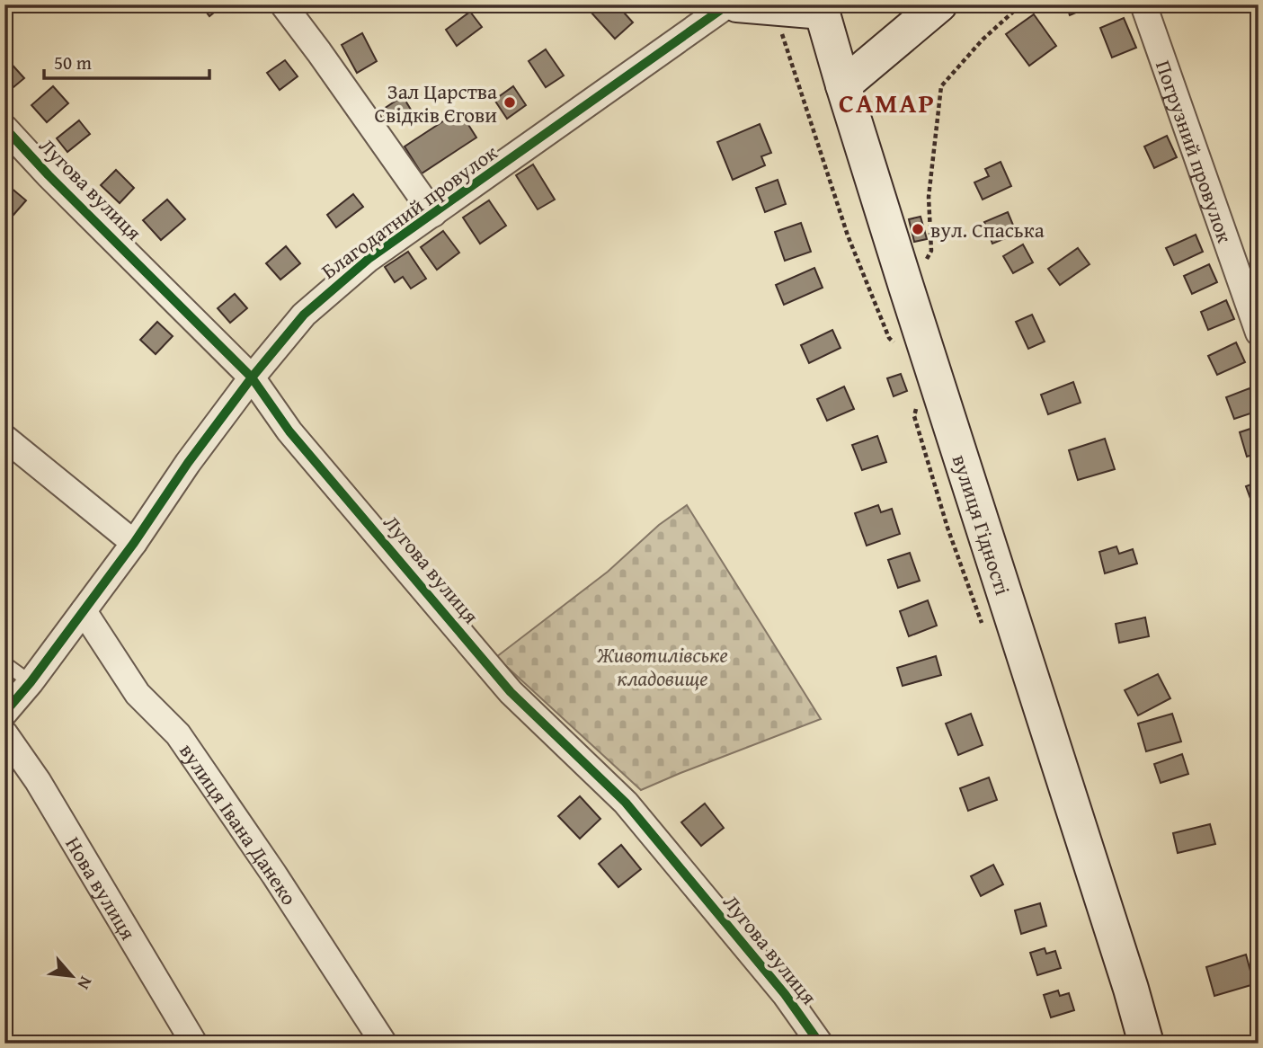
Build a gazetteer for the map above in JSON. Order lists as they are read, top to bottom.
{
  "streets": {
    "main road": ["вулиця Гідності"],
    "street": [
      "Погрузний провулок",
      "Лугова вулиця",
      "Благодатний провулок",
      "вулиця Івана Данеко",
      "Нова вулиця"
    ]
  },
  "crossings": [
    ["Лугова вулиця", "Благодатний провулок"],
    ["Благодатний провулок", "вулиця Івана Данеко"]
  ],
  "districts": ["САМАР"],
  "parks": ["Животилівське кладовище"],
  "places": ["Зал Царства Свідків Єгови", "вул. Спаська"],
  "scale_bar": "50 m",
  "north": "bottom right"
}
